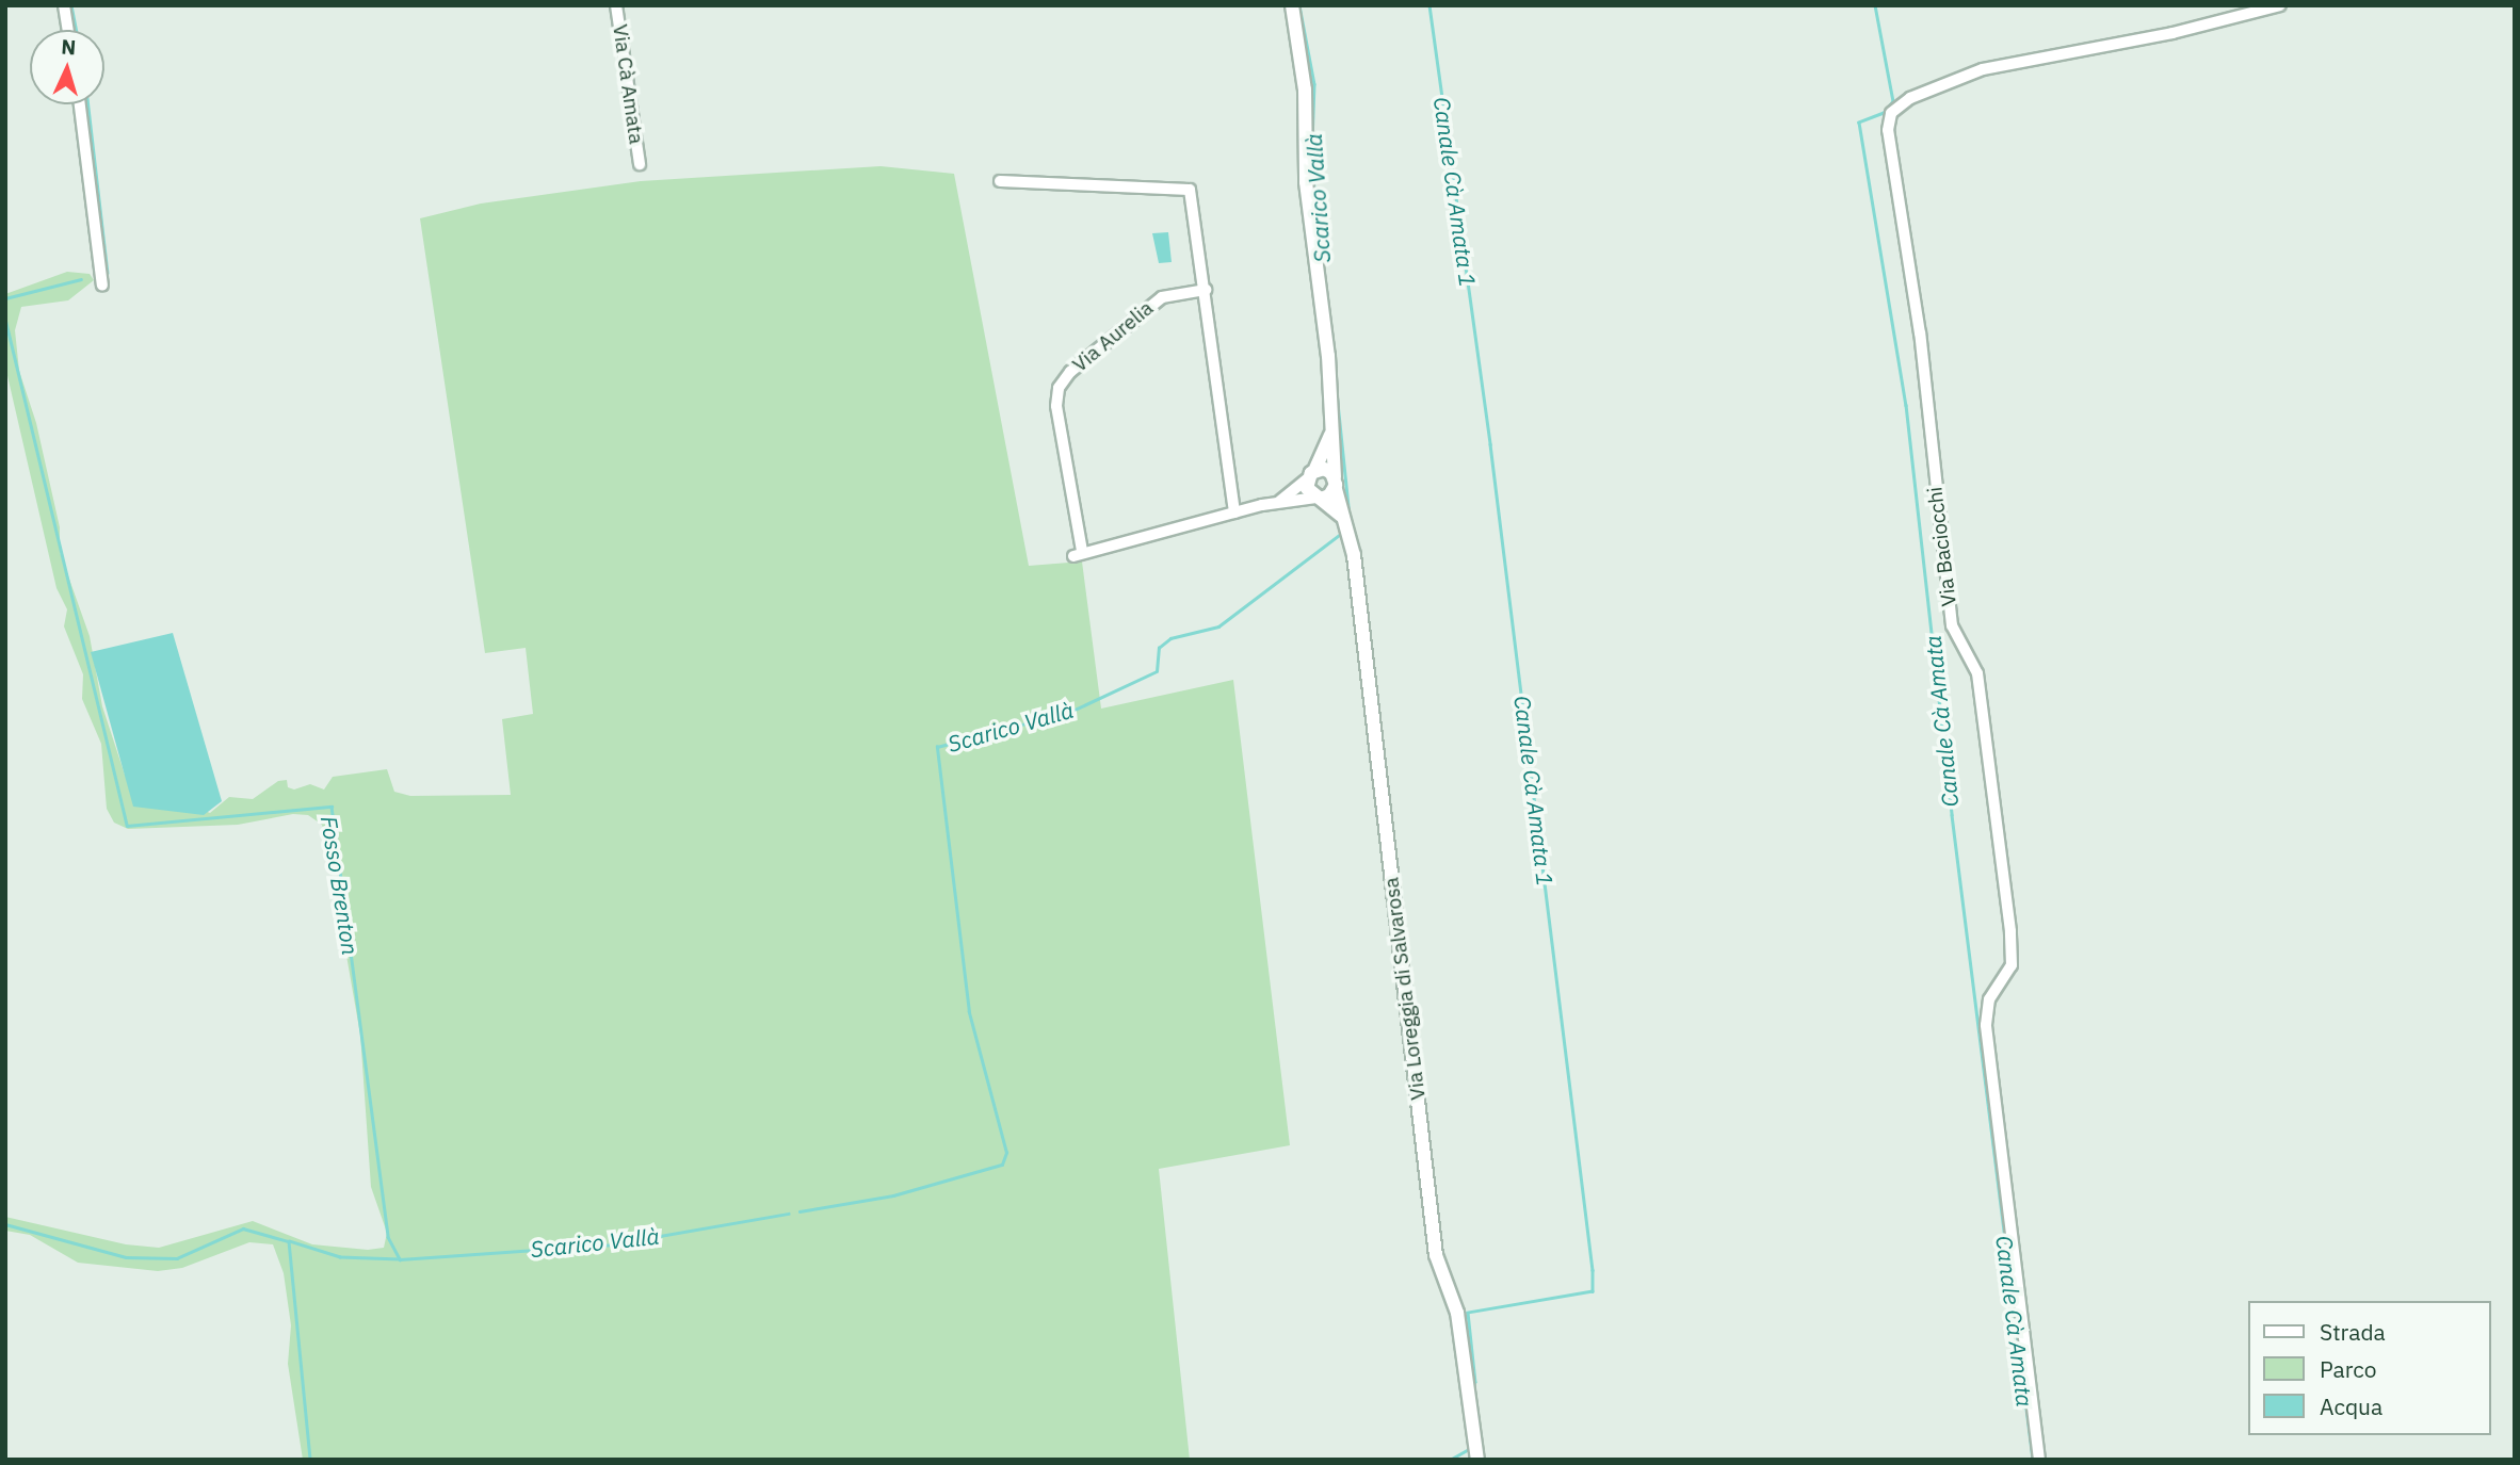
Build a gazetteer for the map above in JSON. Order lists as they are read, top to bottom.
{
  "streets": {
    "street": [
      "Via Cà Amata",
      "Via Aurelia",
      "Via Baciocchi",
      "Via Loreggia di Salvarosa"
    ]
  },
  "water": [
    "Canale Cà Amata 1",
    "Scarico Vallà",
    "Canale Cà Amata",
    "Fosso Brenton"
  ],
  "legend": ["Strada", "Parco", "Acqua"],
  "north": "top"
}
